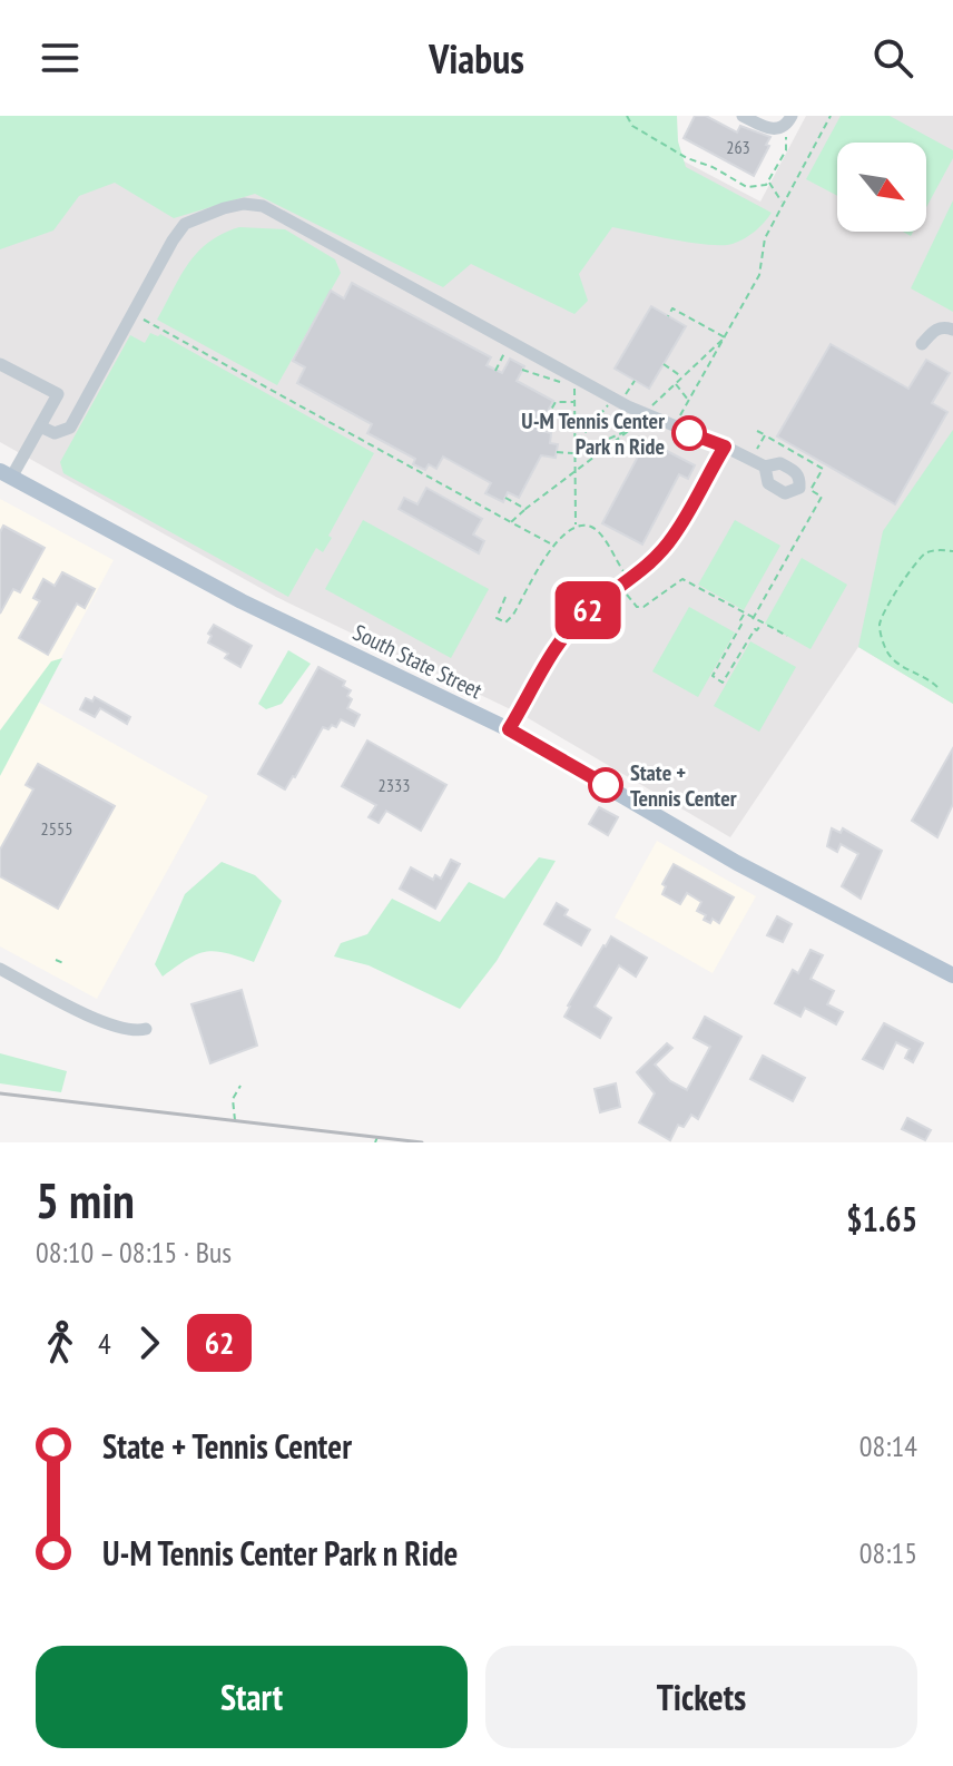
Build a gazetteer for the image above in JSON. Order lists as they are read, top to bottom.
{
  "streets": {
    "main road": ["South State Street"]
  },
  "places": ["U-M Tennis Center Park n Ride", "State + Tennis Center"],
  "lines": ["bus line 62"],
  "house_numbers": ["263", "2333", "2555"],
  "north": "bottom right",
  "page": {
    "header": "Viabus",
    "on_map": "62",
    "heading": ["5 min", "08:10 – 08:15 · Bus", "$1.65"],
    "legs": ["4", "62"],
    "list": [
      {
        "name": "State + Tennis Center",
        "value": "08:14"
      },
      {
        "name": "U-M Tennis Center Park n Ride",
        "value": "08:15"
      }
    ],
    "buttons": ["Start", "Tickets"]
  }
}
